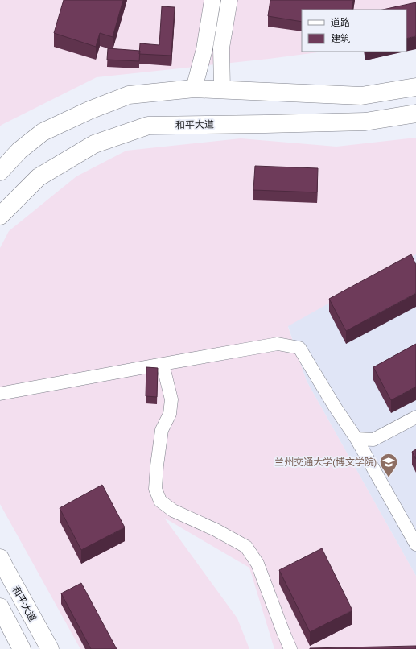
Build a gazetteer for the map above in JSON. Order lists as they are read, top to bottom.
{
  "streets": {
    "highway": ["和平大道"]
  },
  "places": {
    "school or university": ["兰州交通大学(博文学院)"]
  },
  "legend": ["道路", "建筑"]
}
